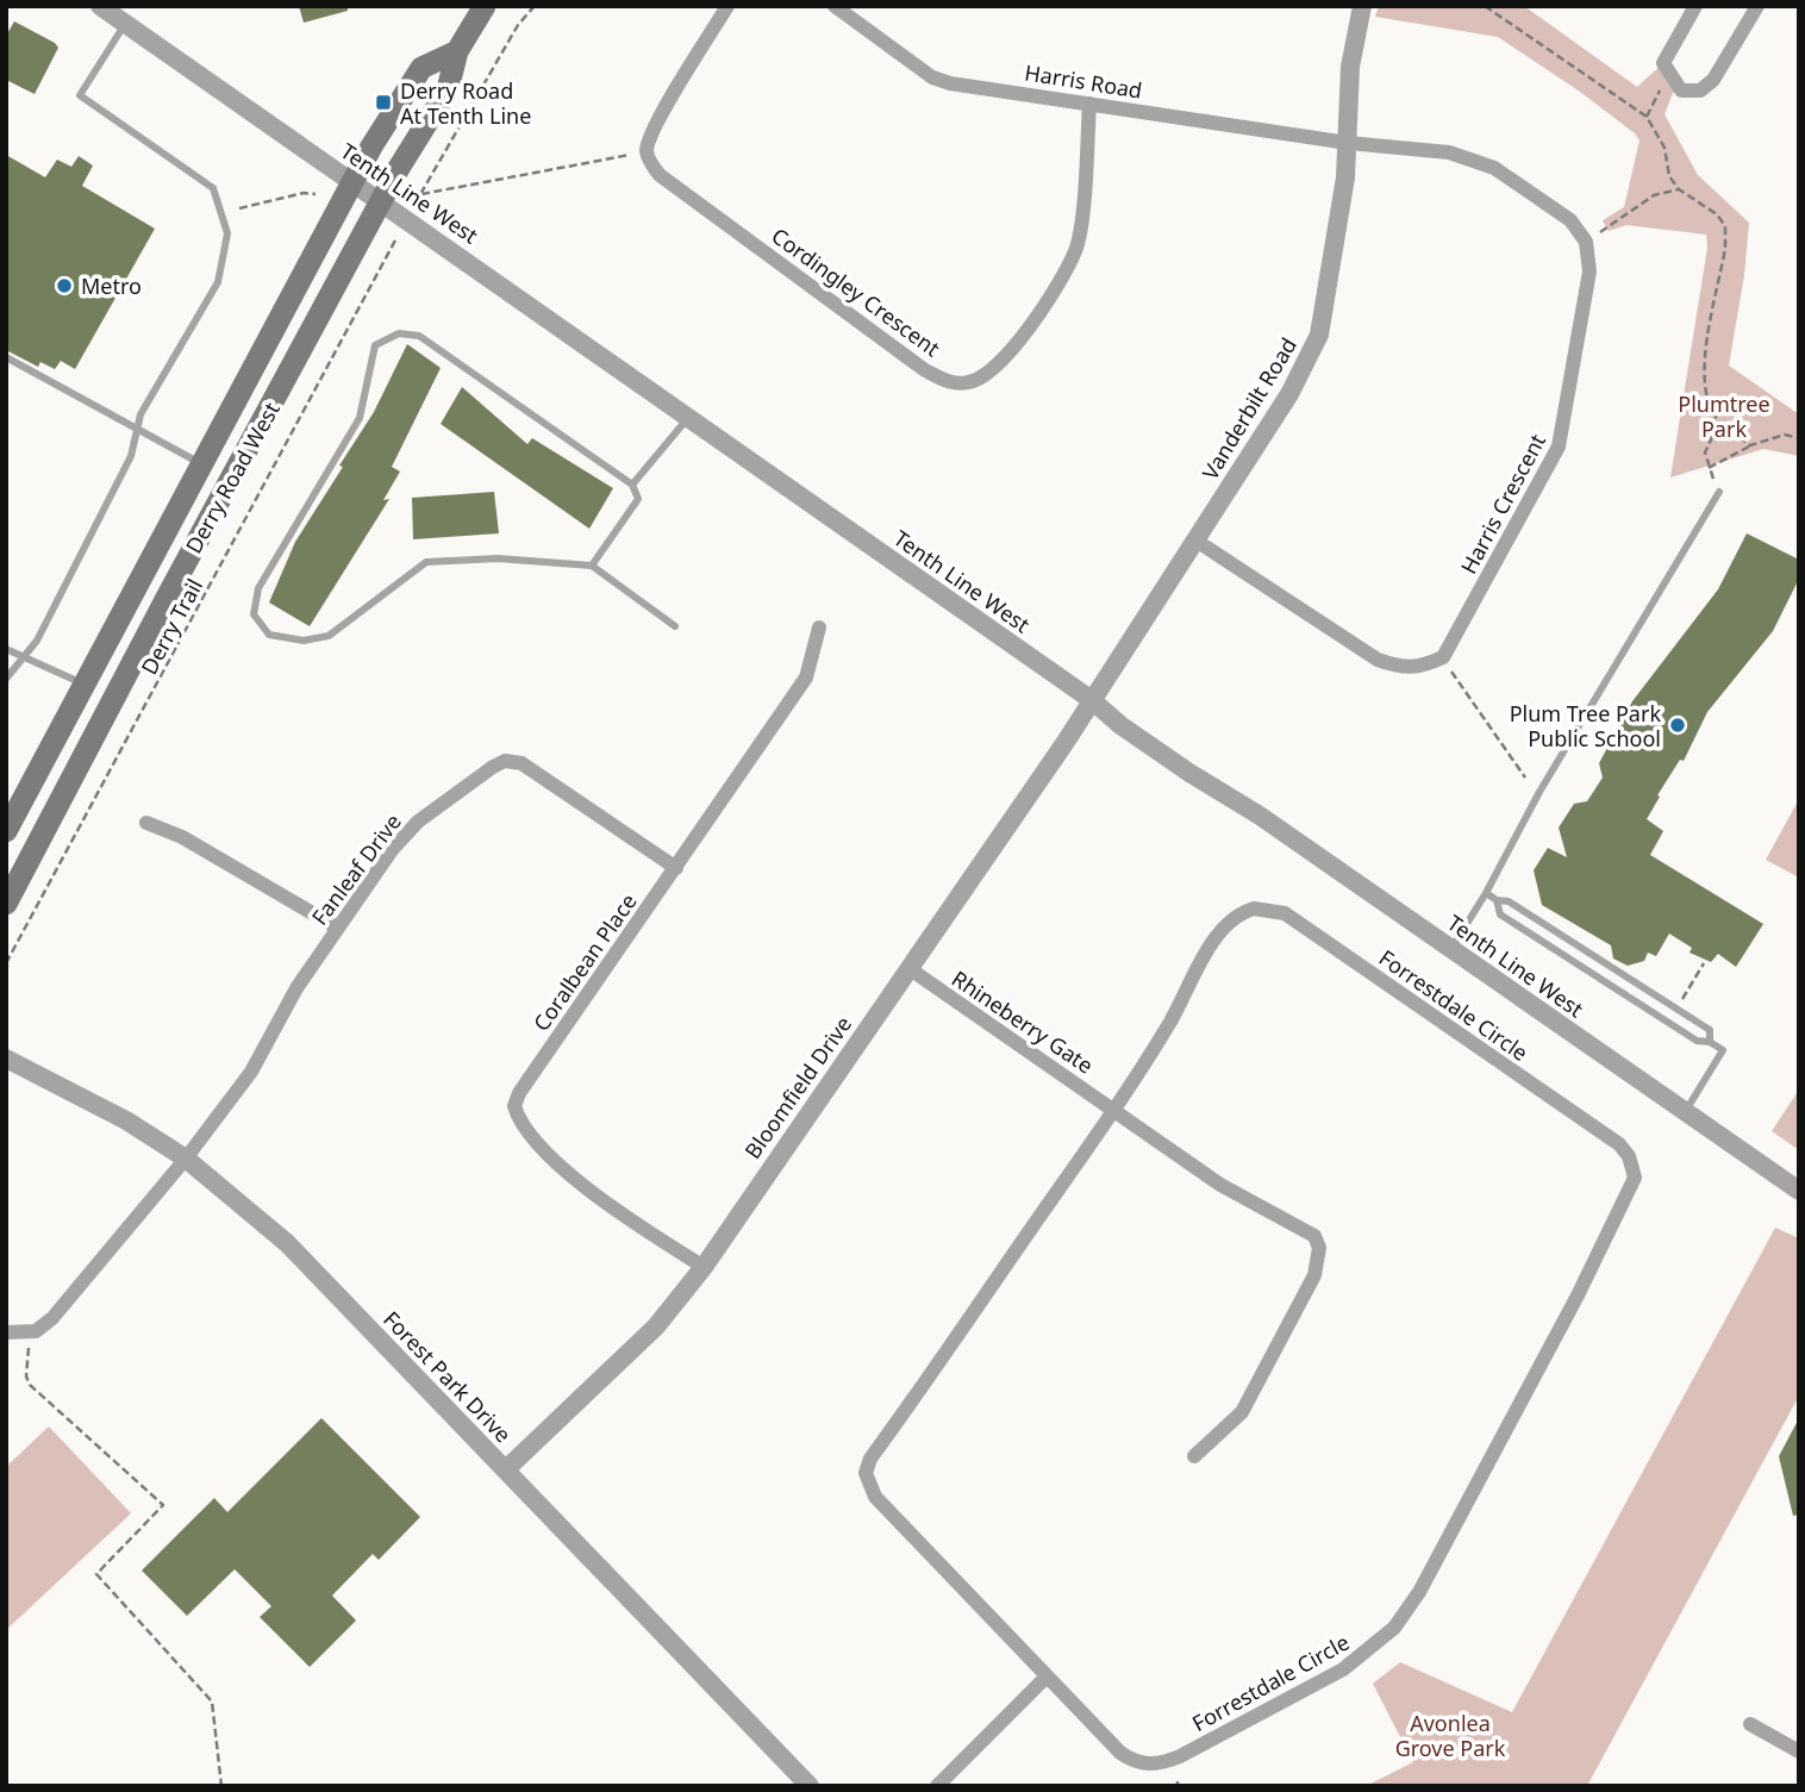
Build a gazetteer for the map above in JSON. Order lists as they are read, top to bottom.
{
  "streets": {
    "main road": ["Derry Road West"],
    "street": [
      "Harris Road",
      "Tenth Line West",
      "Cordingley Crescent",
      "Vanderbilt Road",
      "Harris Crescent",
      "Fanleaf Drive",
      "Coralbean Place",
      "Forrestdale Circle",
      "Rhineberry Gate",
      "Bloomfield Drive",
      "Forest Park Drive"
    ],
    "path": ["Derry Trail"]
  },
  "crossings": [
    ["Harris Road", "Cordingley Crescent"],
    ["Harris Road", "Vanderbilt Road"],
    ["Tenth Line West", "Vanderbilt Road"],
    ["Tenth Line West", "Derry Road West"],
    ["Tenth Line West", "Bloomfield Drive"],
    ["Vanderbilt Road", "Bloomfield Drive"],
    ["Fanleaf Drive", "Coralbean Place"],
    ["Fanleaf Drive", "Forest Park Drive"],
    ["Coralbean Place", "Bloomfield Drive"],
    ["Forrestdale Circle", "Rhineberry Gate"],
    ["Rhineberry Gate", "Bloomfield Drive"],
    ["Bloomfield Drive", "Forest Park Drive"]
  ],
  "parks": ["Plumtree Park", "Avonlea Grove Park"],
  "places": {
    "transit": ["Derry Road At Tenth Line"],
    "other": ["Metro", "Plum Tree Park Public School"]
  }
}
